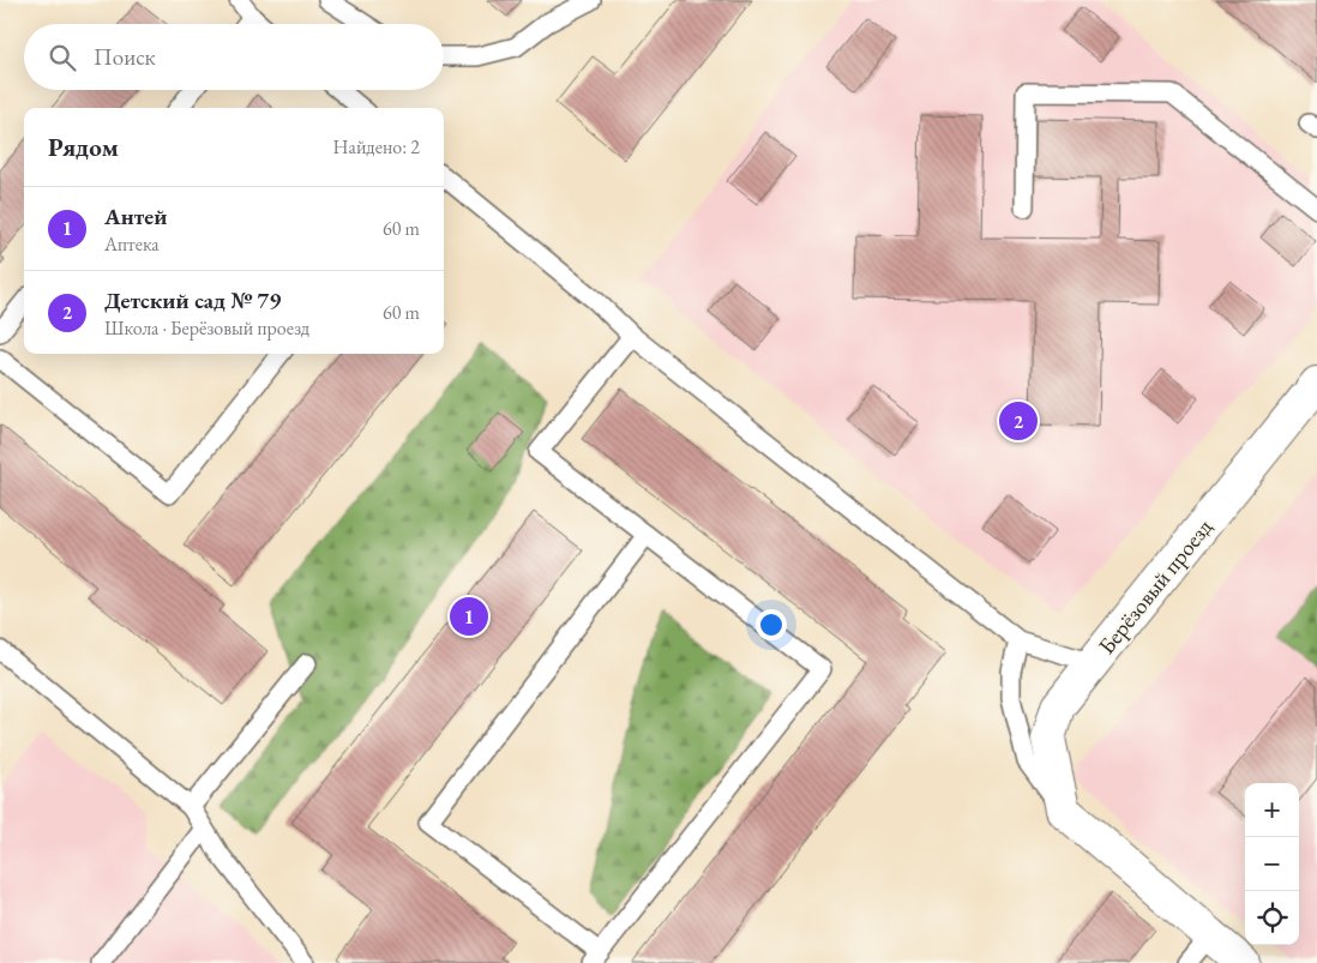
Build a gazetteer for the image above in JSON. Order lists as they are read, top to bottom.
{
  "streets": {
    "street": ["Берёзовый проезд"]
  },
  "page": {
    "search": "Поиск",
    "heading": ["Рядом", "Найдено: 2"],
    "list": [
      {
        "mark": "1",
        "name": "Антей",
        "note": "Аптека",
        "value": "60 m"
      },
      {
        "mark": "2",
        "name": "Детский сад № 79",
        "note": "Школа · Берёзовый проезд",
        "value": "60 m"
      }
    ],
    "pins": ["2", "1"],
    "map_buttons": ["+", "−"]
  }
}
